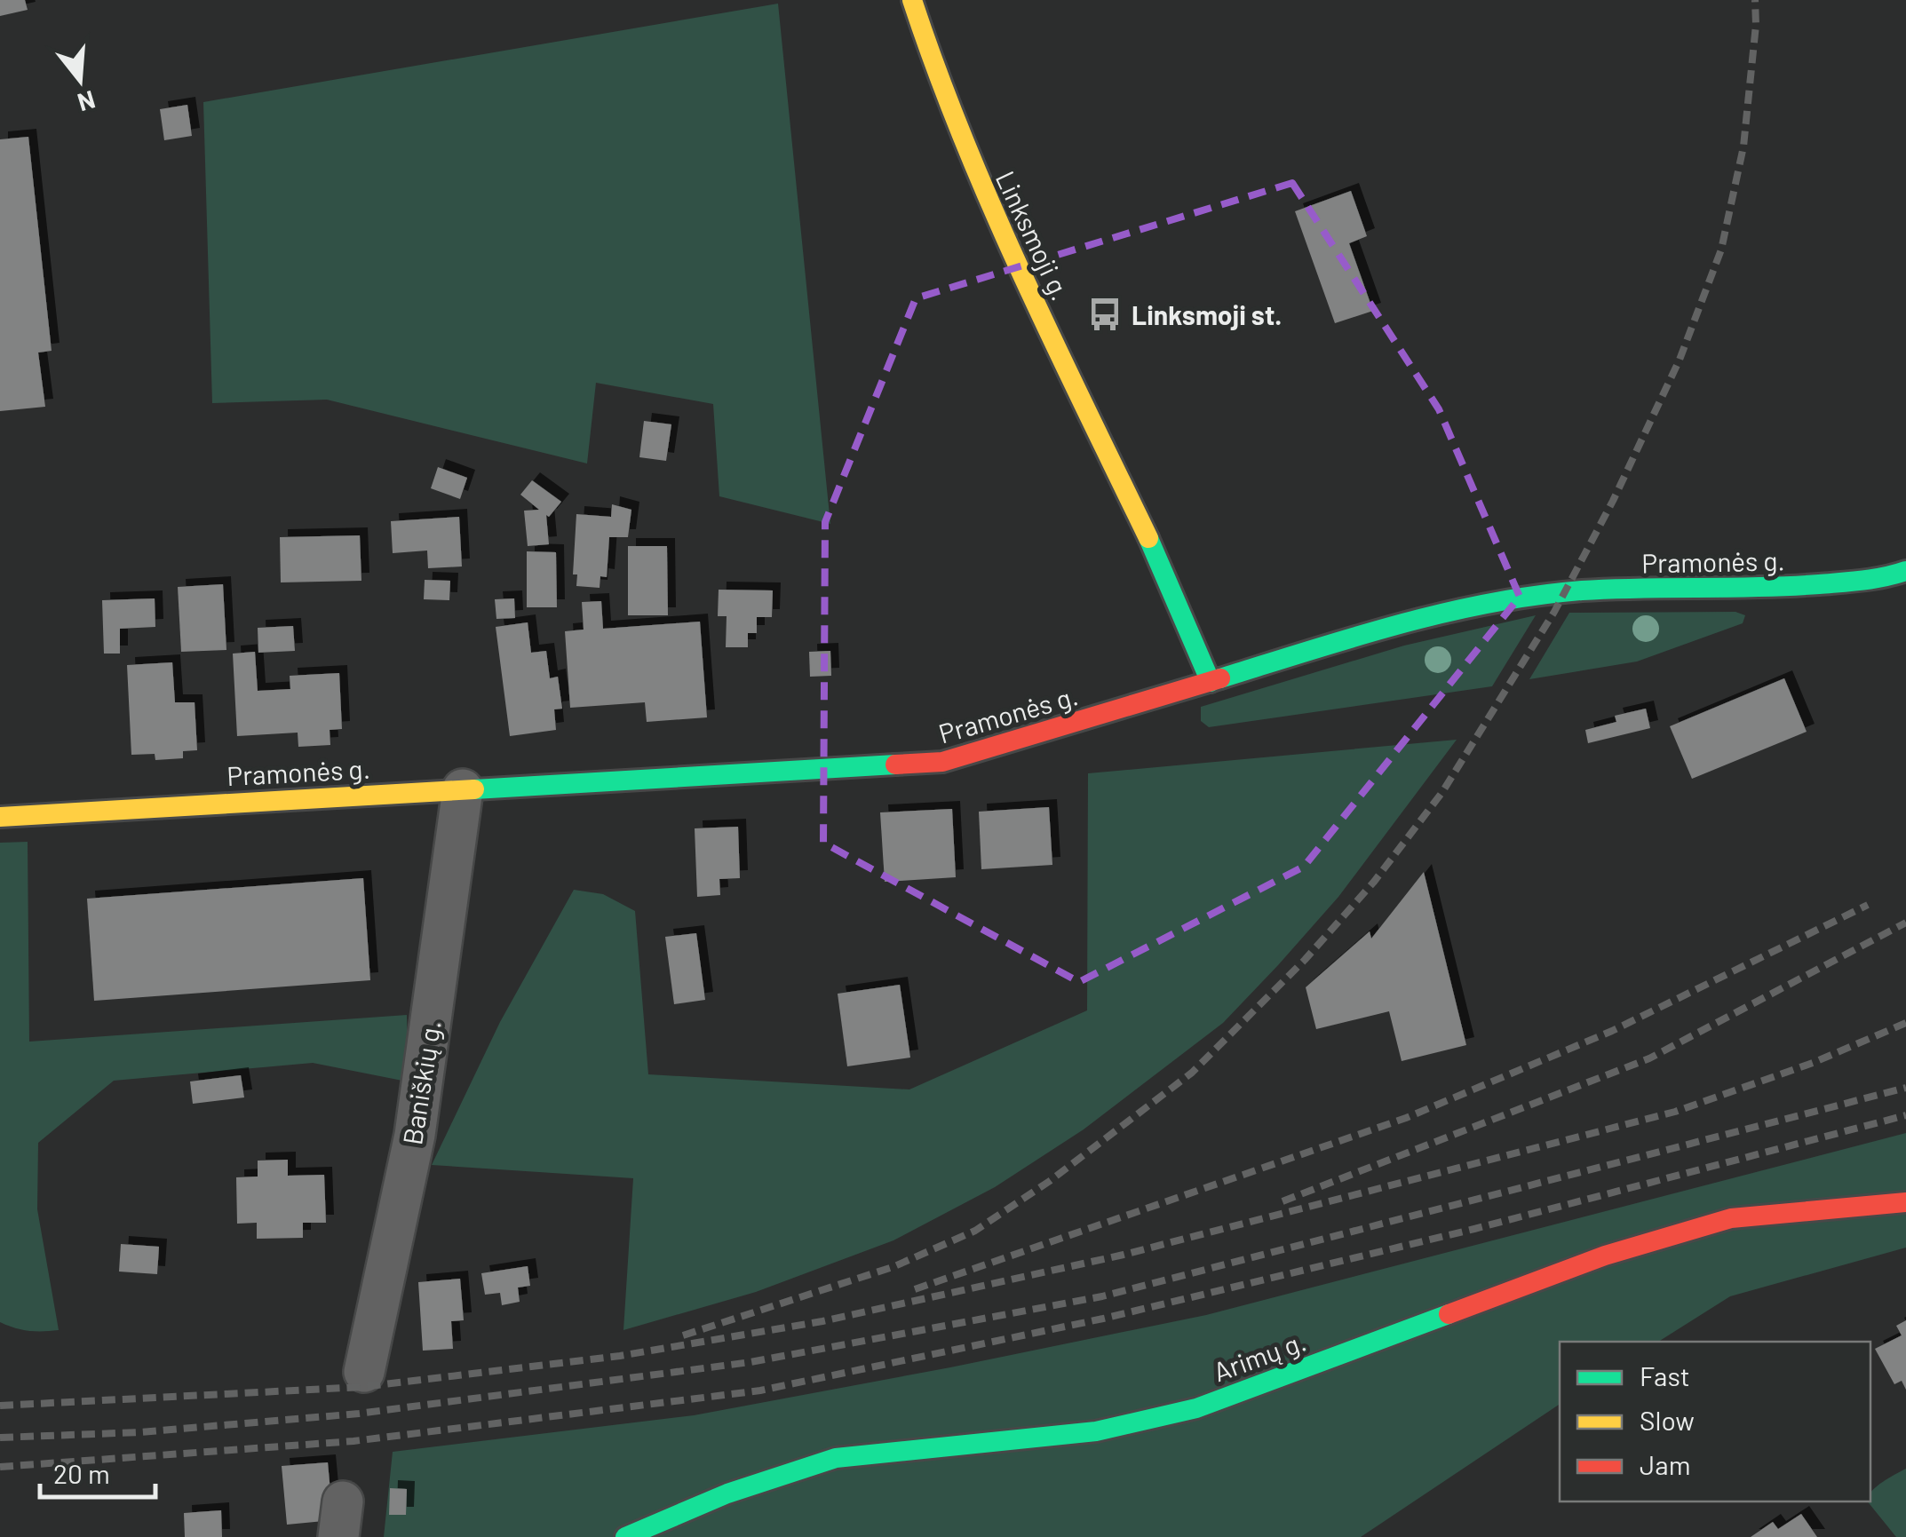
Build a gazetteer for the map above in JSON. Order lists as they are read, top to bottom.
{
  "streets": {
    "main road": ["Linksmoji g.", "Pramonės g.", "Arimų g."],
    "street": ["Baniškių g."]
  },
  "crossings": [
    ["Linksmoji g.", "Pramonės g."],
    ["Pramonės g.", "Baniškių g."]
  ],
  "places": {
    "bus stop": ["Linksmoji st."]
  },
  "legend": ["Fast", "Slow", "Jam"],
  "scale_bar": "20 m",
  "north": "bottom"
}
